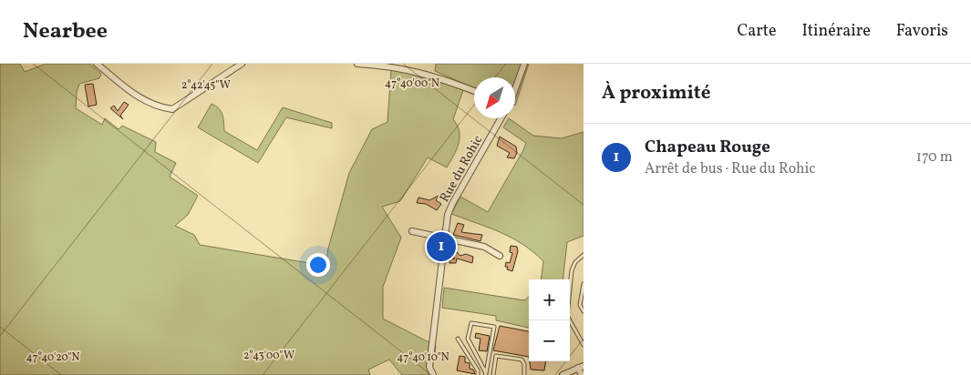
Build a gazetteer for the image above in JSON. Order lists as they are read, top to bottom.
{
  "streets": {
    "street": ["Rue du Rohic"]
  },
  "north": "bottom left",
  "page": {
    "header": "Nearbee",
    "nav": ["Carte", "Itinéraire", "Favoris"],
    "heading": "À proximité",
    "list": [
      {
        "mark": "1",
        "name": "Chapeau Rouge",
        "note": "Arrêt de bus · Rue du Rohic",
        "value": "170 m"
      }
    ],
    "pins": "1",
    "map_buttons": ["+", "−"]
  },
  "coordinates": [
    "47°40'00\"N",
    "2°42'45\"W",
    "2°43'00\"W",
    "47°40'20\"N",
    "47°40'10\"N"
  ]
}
